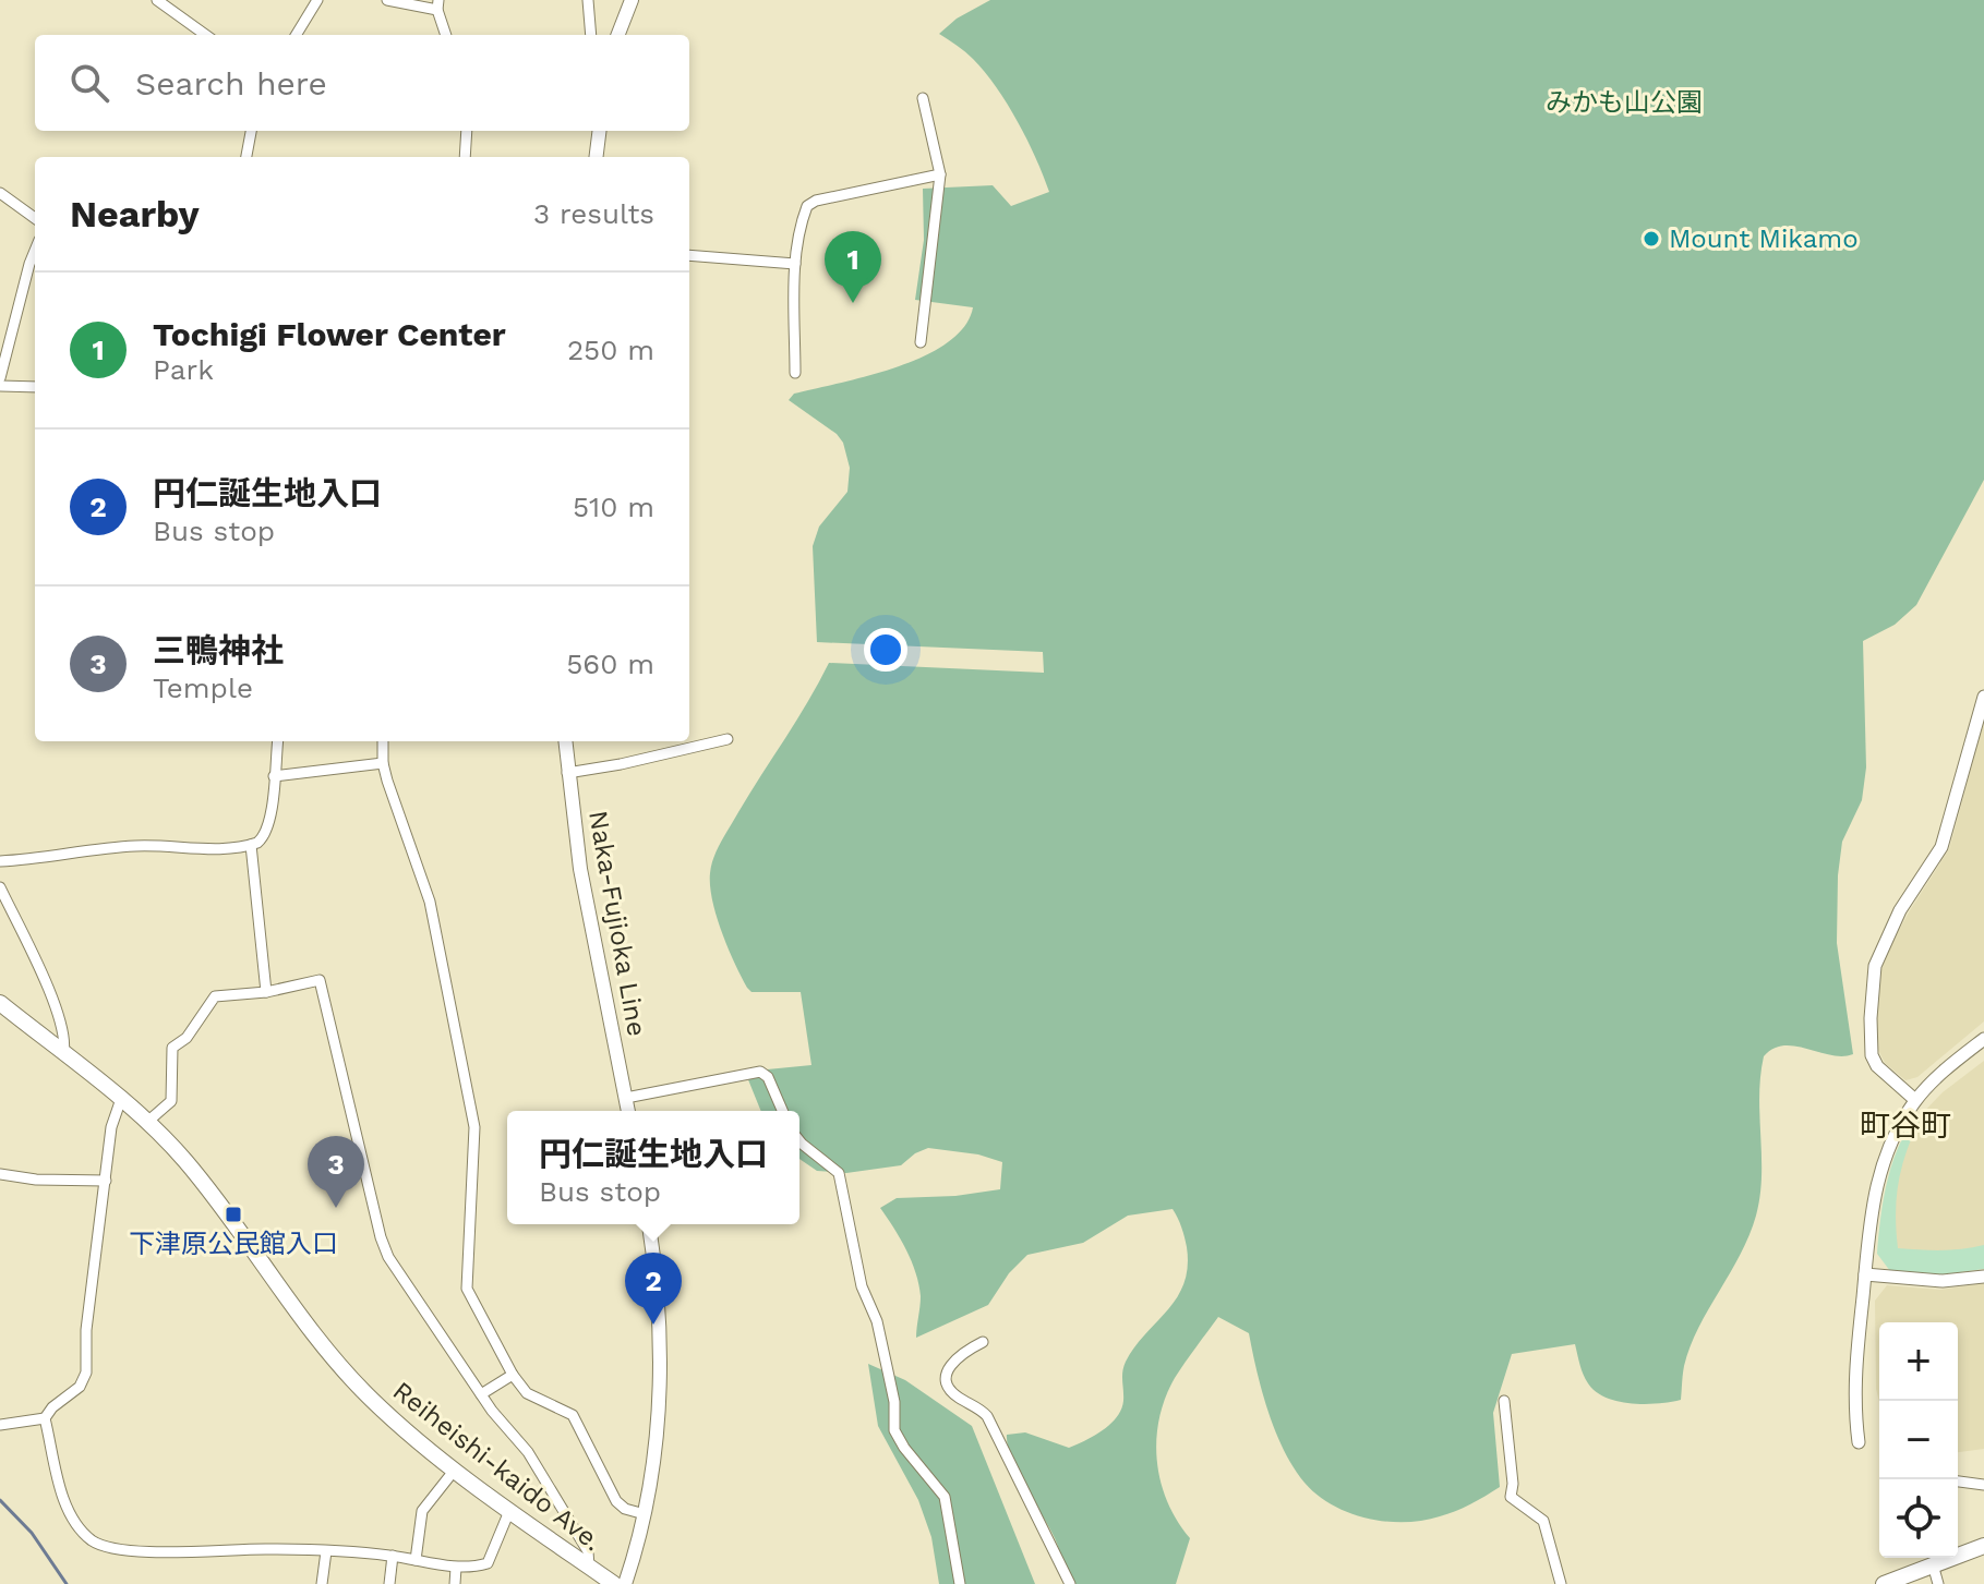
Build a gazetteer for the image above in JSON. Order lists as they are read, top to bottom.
{
  "streets": {
    "main road": ["Naka-Fujioka Line", "Reiheishi-kaido Ave."]
  },
  "districts": ["町谷町"],
  "parks": ["みかも山公園"],
  "places": {
    "other": ["Mount Mikamo"],
    "transit": ["下津原公民館入口"]
  },
  "page": {
    "search": "Search here",
    "heading": ["Nearby", "3 results"],
    "pins": ["1", "3", "2"],
    "list": [
      {
        "mark": "1",
        "name": "Tochigi Flower Center",
        "note": "Park",
        "value": "250 m"
      },
      {
        "mark": "2",
        "name": "円仁誕生地入口",
        "note": "Bus stop",
        "value": "510 m"
      },
      {
        "mark": "3",
        "name": "三鴨神社",
        "note": "Temple",
        "value": "560 m"
      }
    ],
    "popup": ["円仁誕生地入口", "Bus stop"],
    "map_buttons": ["+", "−"]
  }
}
